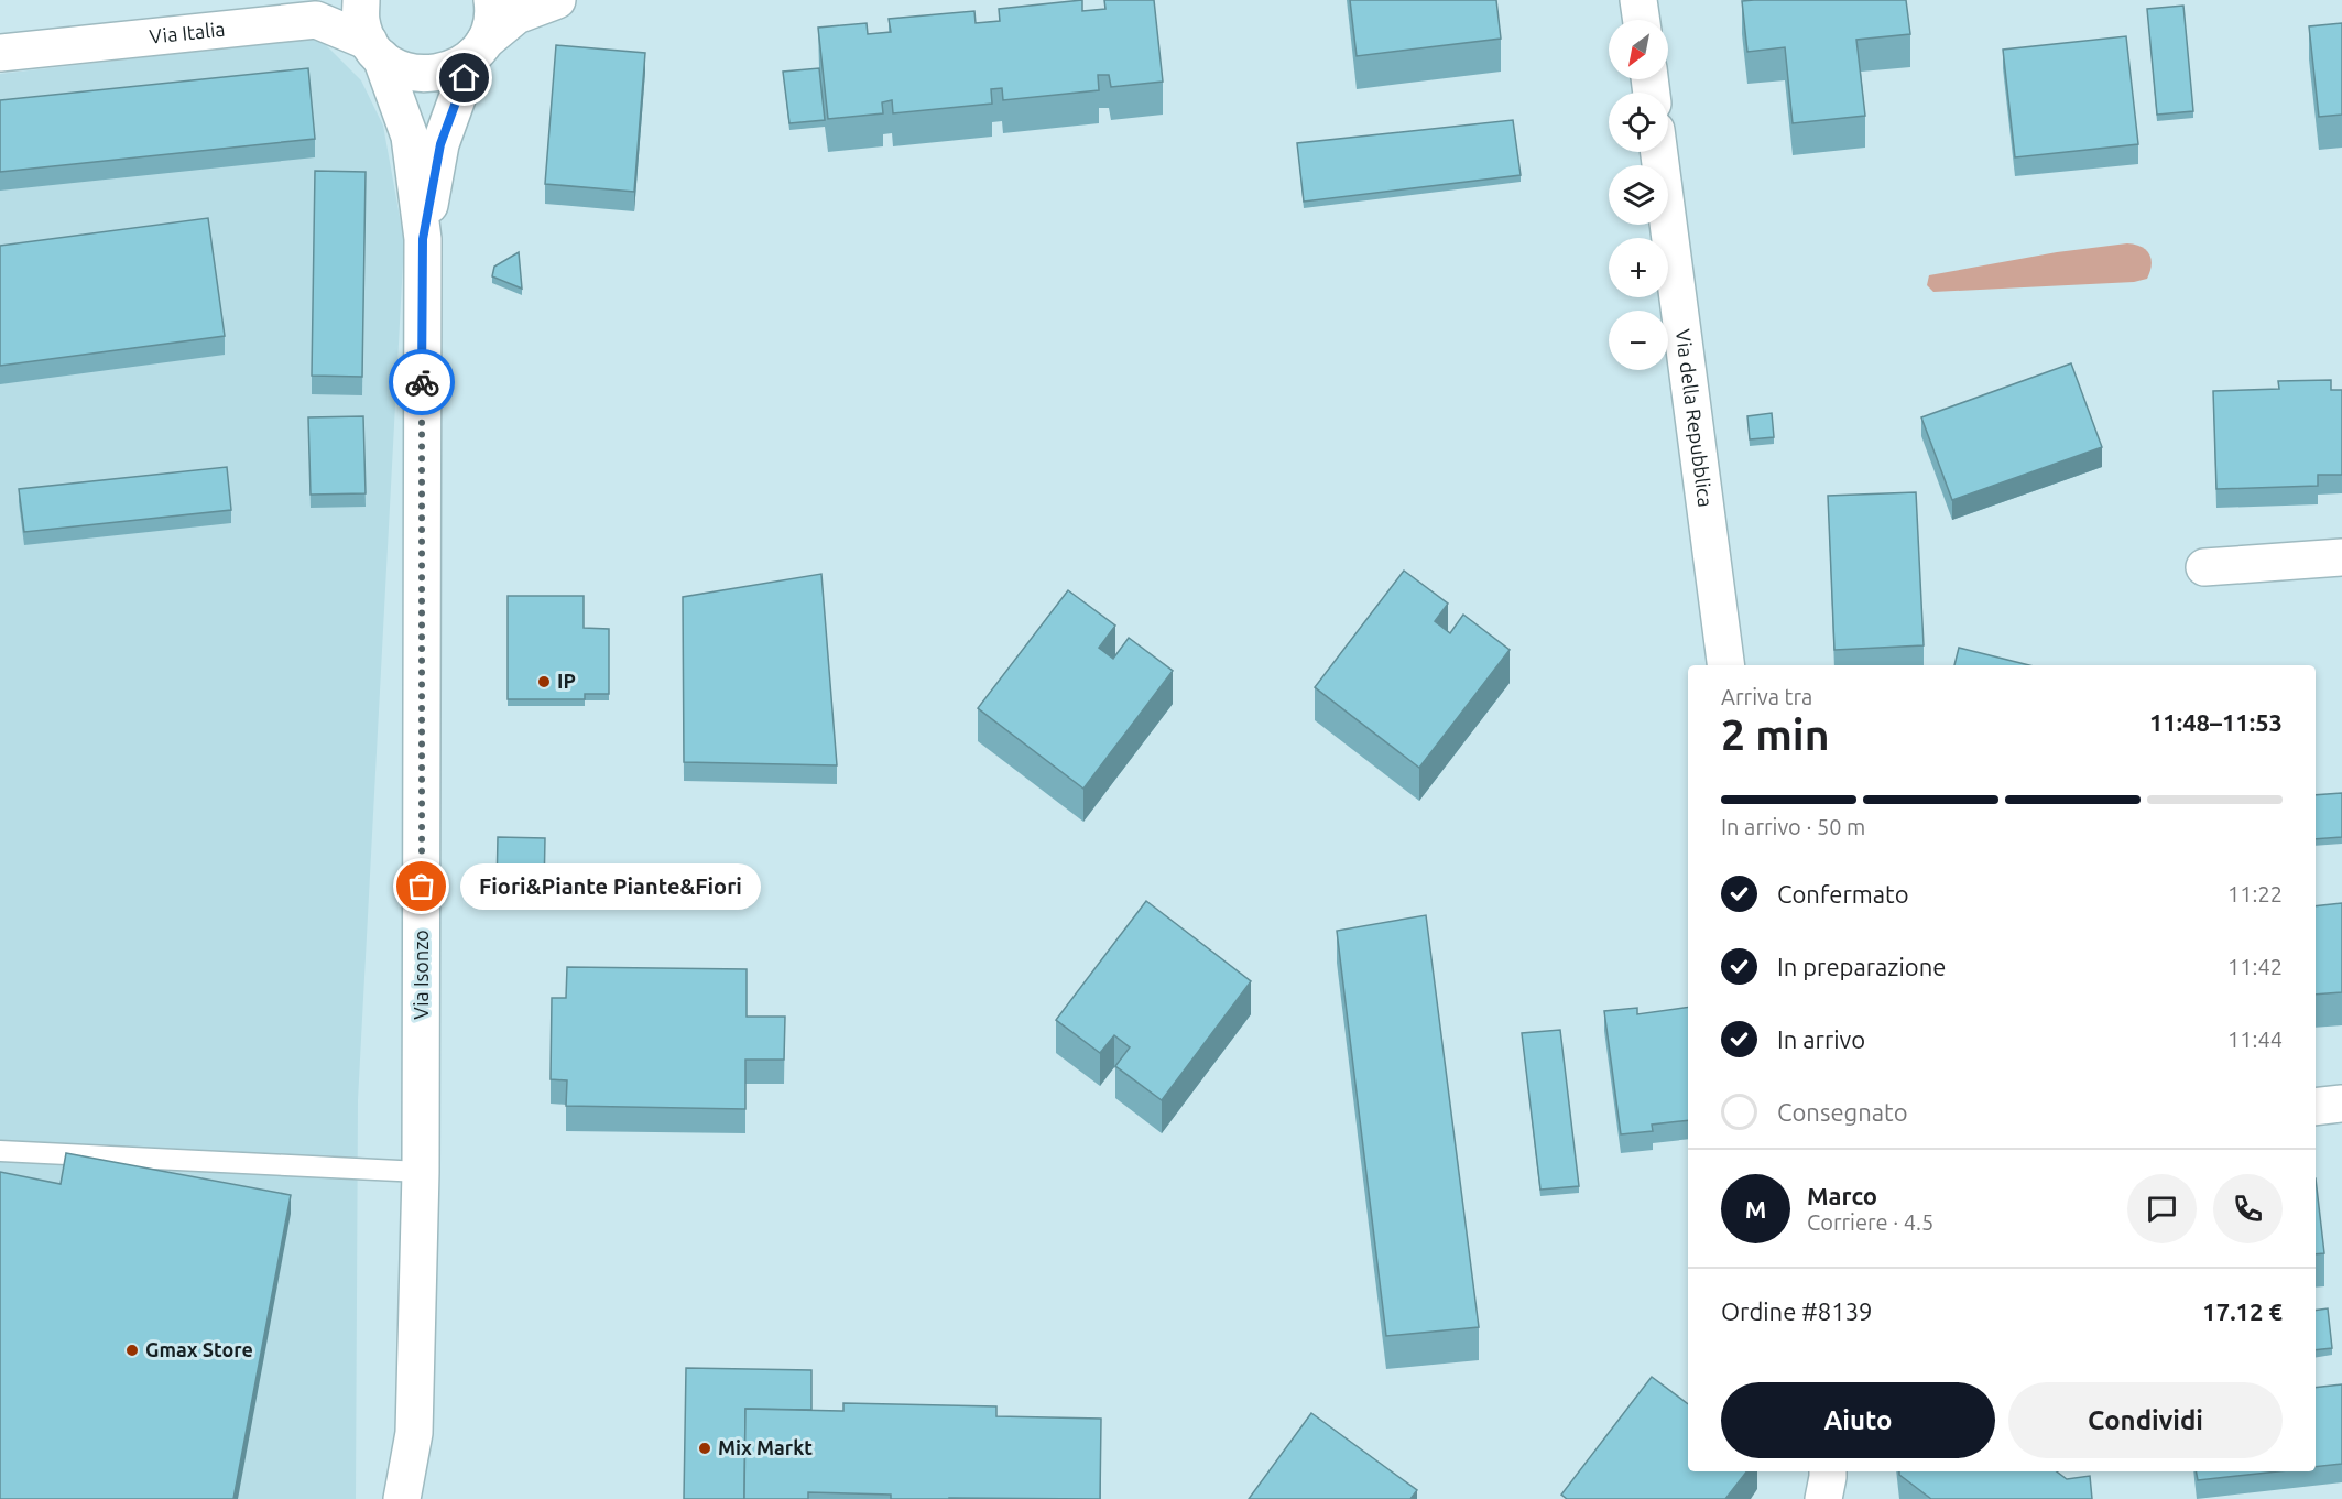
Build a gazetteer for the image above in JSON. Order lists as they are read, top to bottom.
{
  "streets": {
    "street": ["Via Italia", "Via della Repubblica", "Via Isonzo"]
  },
  "crossings": [
    ["Via Italia", "Via Isonzo"]
  ],
  "places": [
    "IP",
    "Fiori&Piante Piante&Fiori",
    "Gmax Store",
    "Mix Markt"
  ],
  "north": "bottom left",
  "page": {
    "map_buttons": ["+", "−"],
    "heading": ["2 min", "Arriva tra", "11:48–11:53"],
    "panel": [
      "Marco",
      "Corriere · 4.5",
      "Ordine #8139",
      "17.12 €"
    ],
    "bar": "In arrivo · 50 m",
    "list": [
      ["Confermato", "11:22"],
      ["In preparazione", "11:42"],
      ["In arrivo", "11:44"],
      "Consegnato"
    ],
    "bubble": "Fiori&Piante Piante&Fiori",
    "round": "M",
    "buttons": ["Aiuto", "Condividi"]
  }
}
